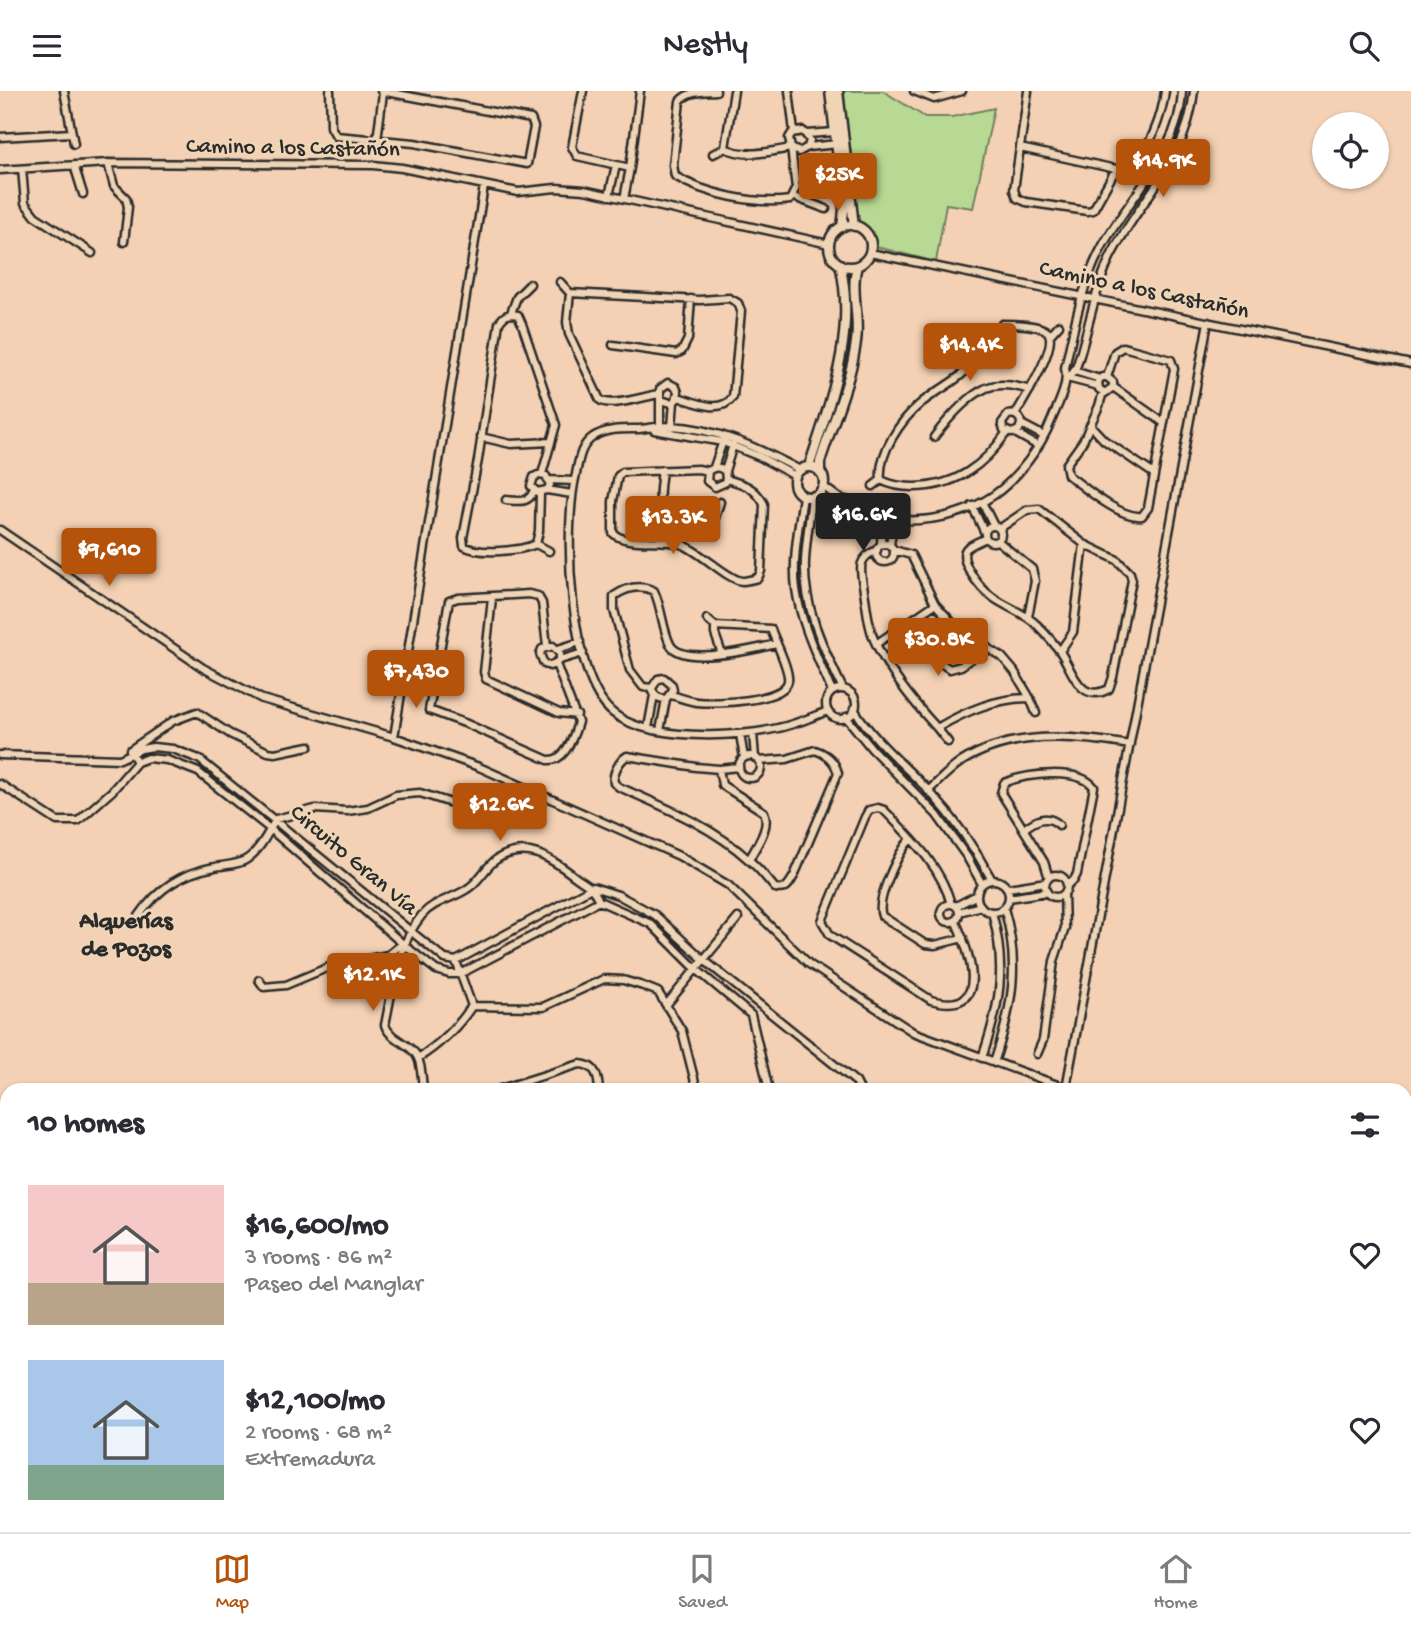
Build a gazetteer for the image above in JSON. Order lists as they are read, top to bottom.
{
  "streets": {
    "street": ["Camino a los Castañón", "Circuito Gran Vía"]
  },
  "districts": ["Alquerías de Pozos"],
  "page": {
    "header": "Nestly",
    "price": [
      "$14.9K",
      "$25K",
      "$14.4K",
      "$16.6K",
      "$13.3K",
      "$9,610",
      "$30.8K",
      "$7,430",
      "$12.6K",
      "$12.1K"
    ],
    "heading": "10 homes",
    "list": [
      {
        "name": "$16,600/mo",
        "note": "3 rooms · 86 m² · Paseo del Manglar"
      },
      {
        "name": "$12,100/mo",
        "note": "2 rooms · 68 m² · Extremadura"
      }
    ],
    "tabs": ["Map", "Saved", "Home"]
  }
}
